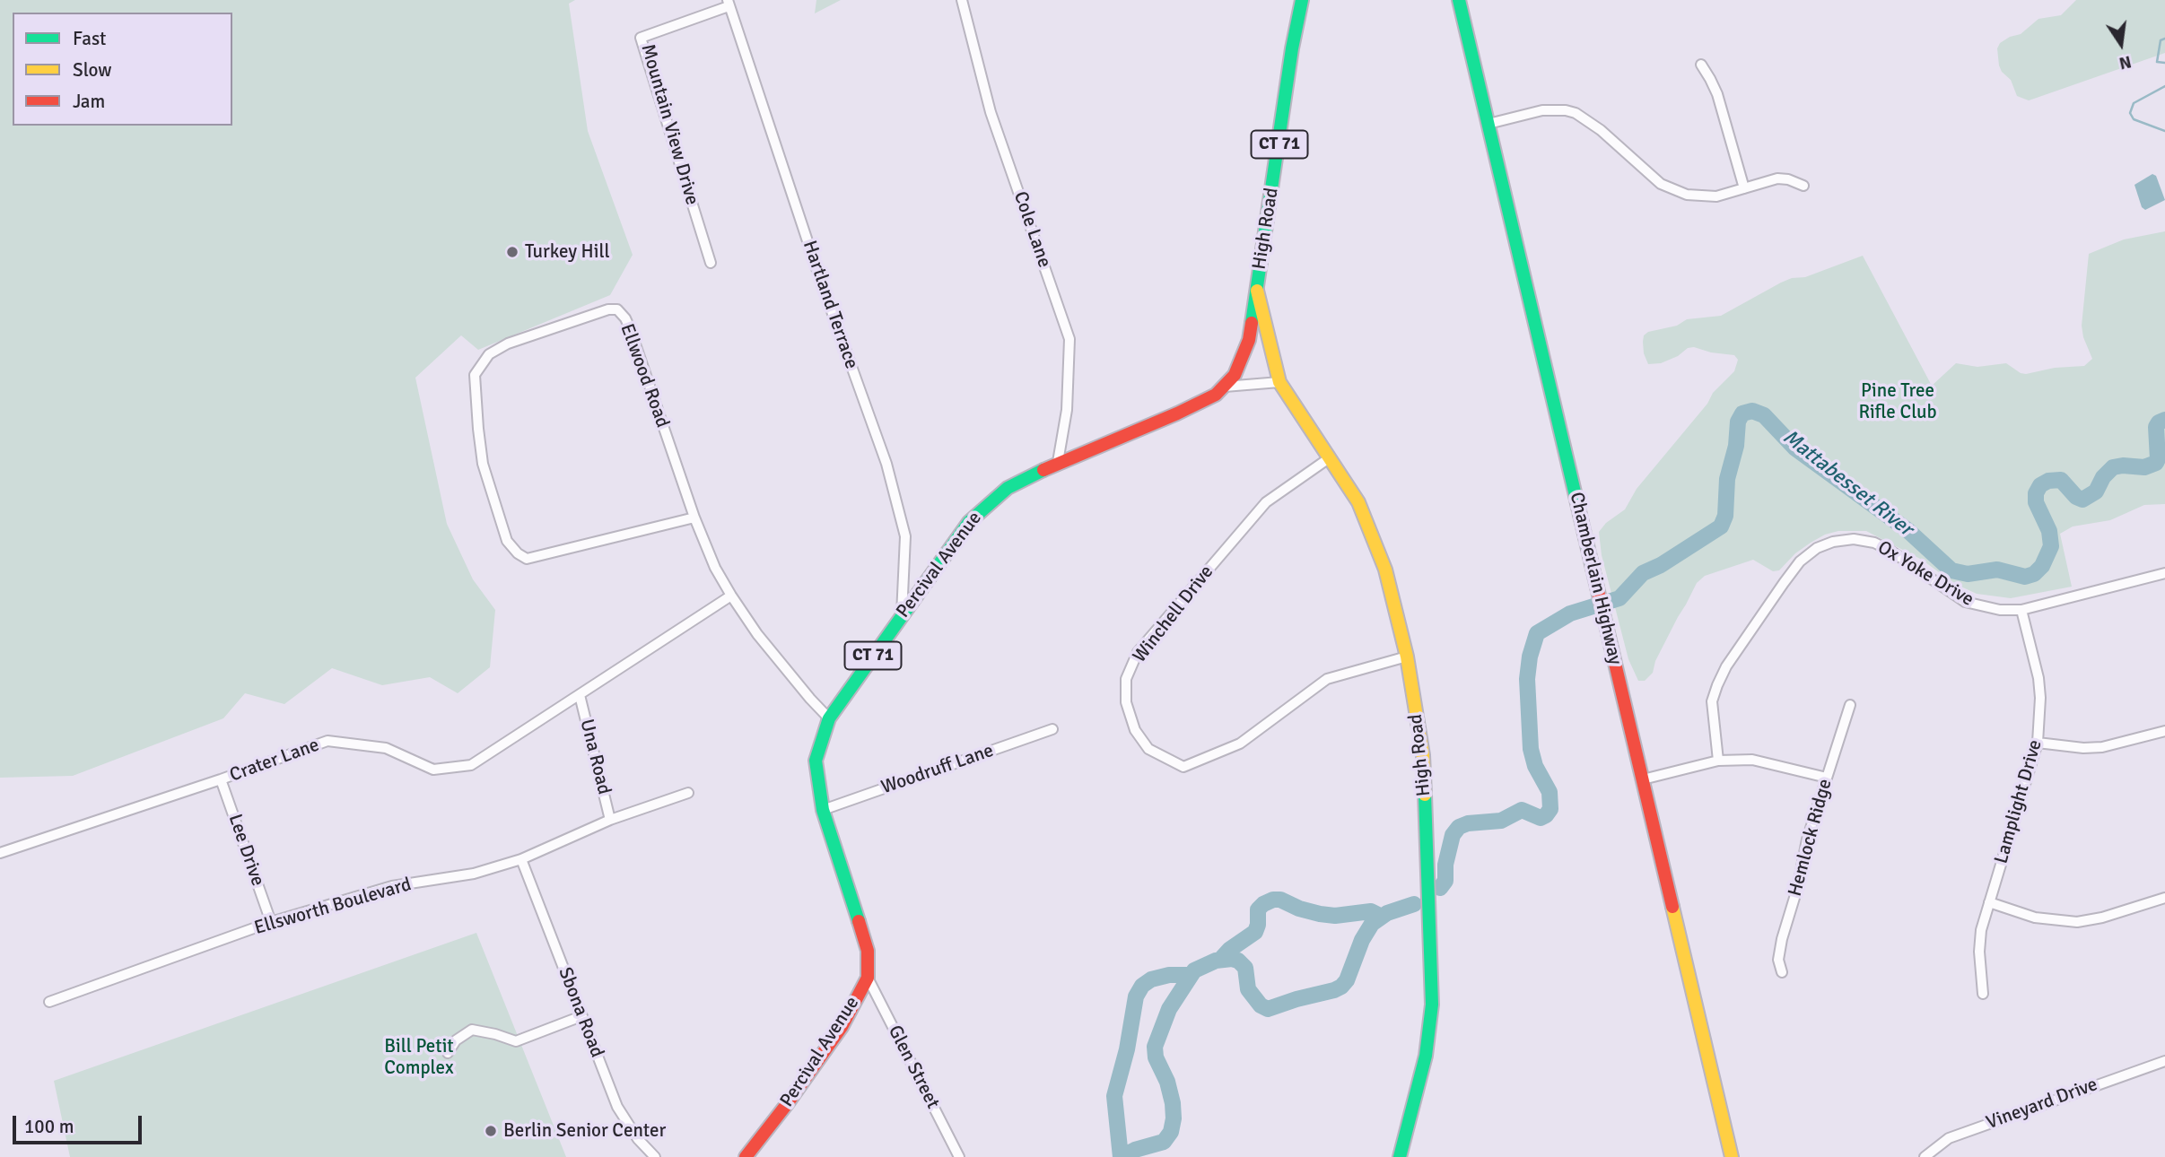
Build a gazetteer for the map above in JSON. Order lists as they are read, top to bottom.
{
  "streets": {
    "main road": [
      "CT 71",
      "High Road",
      "Percival Avenue",
      "Chamberlain Highway"
    ],
    "street": [
      "Mountain View Drive",
      "Cole Lane",
      "Hartland Terrace",
      "Ellwood Road",
      "Ox Yoke Drive",
      "Winchell Drive",
      "Una Road",
      "Crater Lane",
      "Woodruff Lane",
      "Lamplight Drive",
      "Hemlock Ridge",
      "Lee Drive",
      "Ellsworth Boulevard",
      "Sbona Road",
      "Glen Street",
      "Vineyard Drive"
    ]
  },
  "crossings": [
    ["Mountain View Drive", "Hartland Terrace"],
    ["High Road", "Percival Avenue"],
    ["High Road", "Winchell Drive"],
    ["Cole Lane", "Percival Avenue"],
    ["Hartland Terrace", "Percival Avenue"],
    ["Ellwood Road", "Percival Avenue"],
    ["Ellwood Road", "Crater Lane"],
    ["Percival Avenue", "Woodruff Lane"],
    ["Percival Avenue", "Glen Street"],
    ["Ox Yoke Drive", "Lamplight Drive"],
    ["Una Road", "Crater Lane"],
    ["Una Road", "Ellsworth Boulevard"],
    ["Crater Lane", "Lee Drive"],
    ["Lee Drive", "Ellsworth Boulevard"],
    ["Ellsworth Boulevard", "Sbona Road"]
  ],
  "water": ["Mattabesset River"],
  "parks": ["Pine Tree Rifle Club", "Bill Petit Complex"],
  "places": ["Turkey Hill", "Berlin Senior Center"],
  "legend": ["Fast", "Slow", "Jam"],
  "scale_bar": "100 m",
  "north": "bottom"
}
